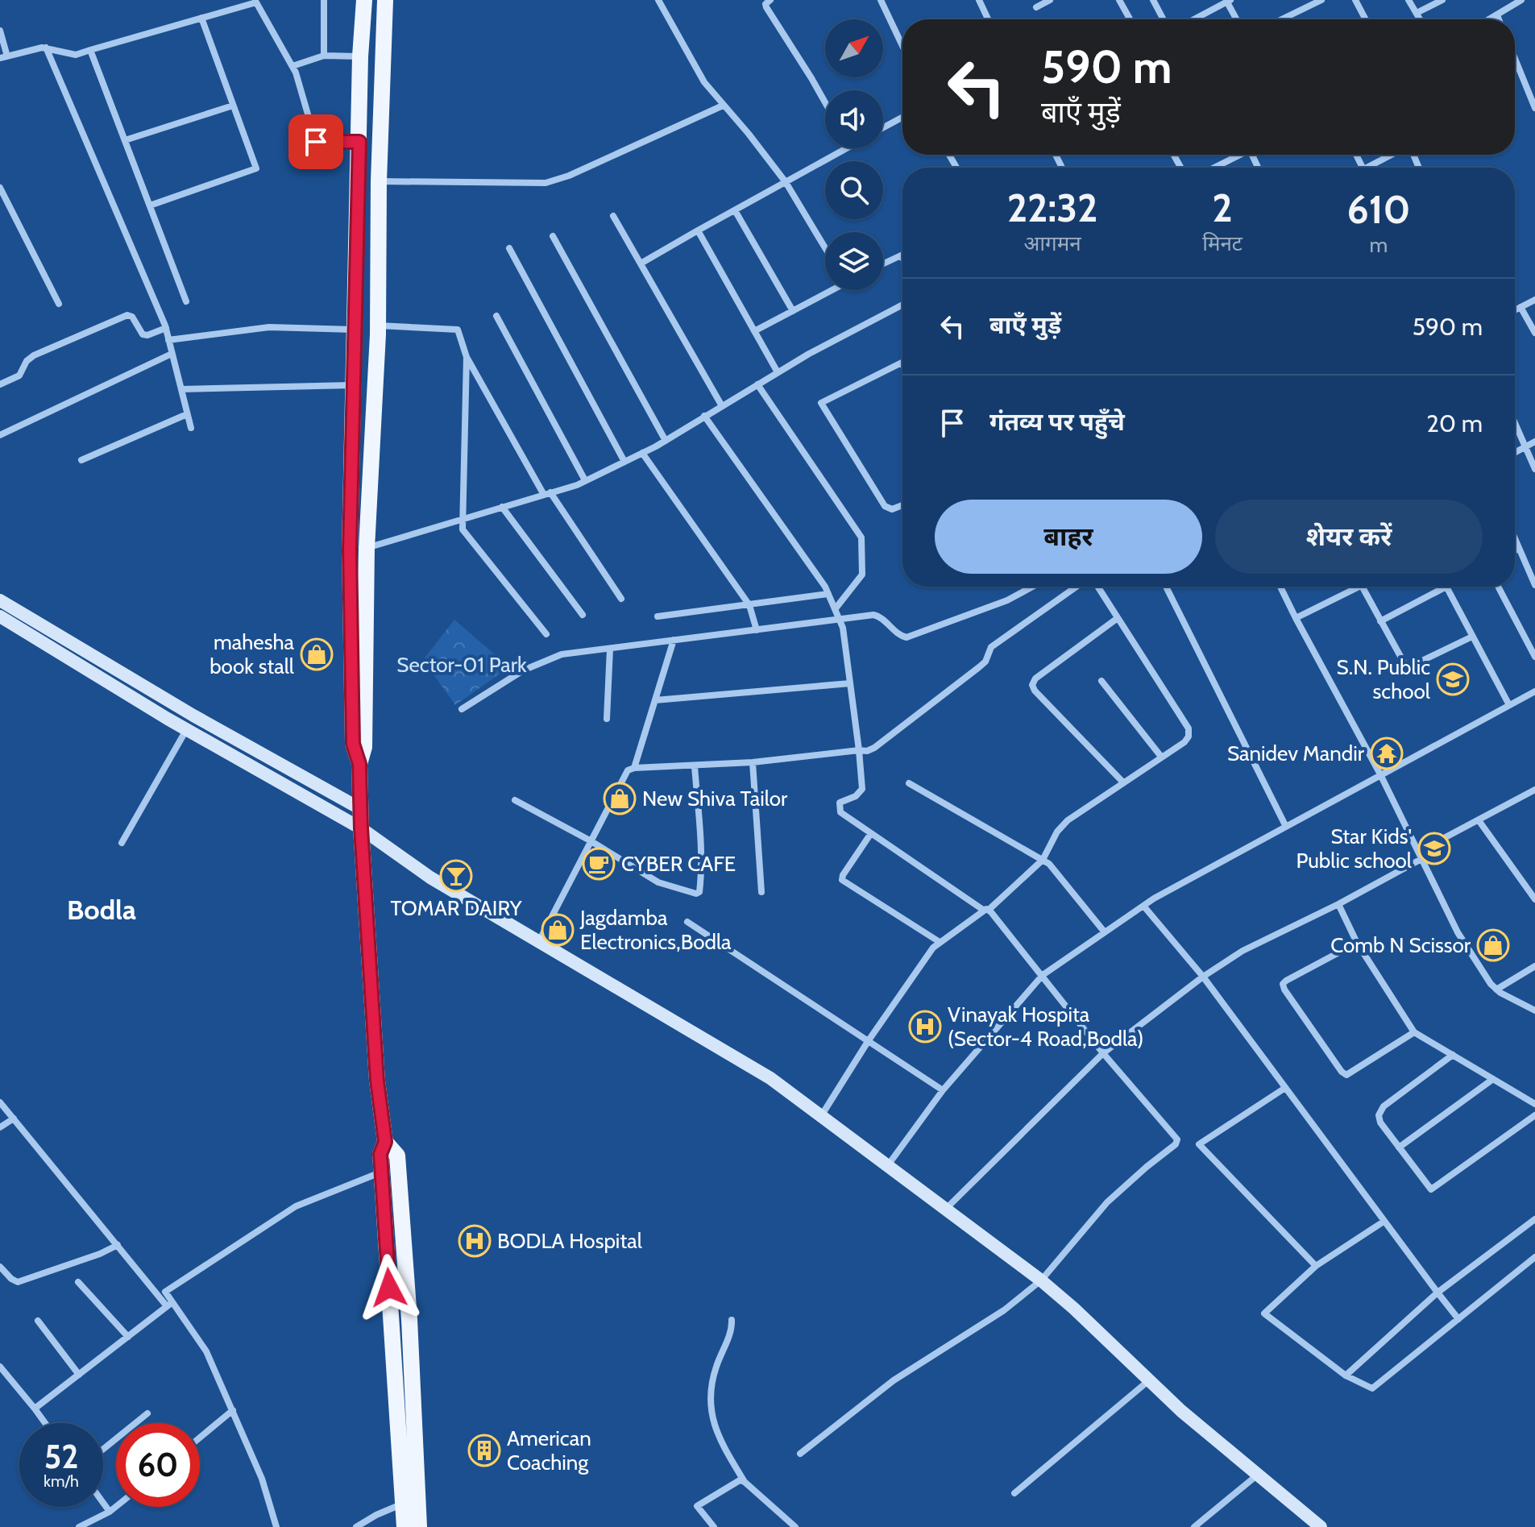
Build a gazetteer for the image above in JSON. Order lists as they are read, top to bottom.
{
  "districts": ["Bodla"],
  "parks": ["Sector-01 Park"],
  "places": {
    "shop": [
      "mahesha book stall",
      "New Shiva Tailor",
      "Jagdamba Electronics,Bodla",
      "Comb N Scissor"
    ],
    "school or university": ["S.N. Public school", "Star Kids' Public school"],
    "temple": ["Sanidev Mandir"],
    "cafe": ["CYBER CAFE"],
    "bar": ["TOMAR DAIRY"],
    "hospital": ["Vinayak Hospita (Sector-4 Road,Bodla)", "BODLA Hospital"],
    "building": ["American Coaching"]
  },
  "north": "top right",
  "page": {
    "turn": ["590 m", "बाएँ मुड़ें"],
    "eta": [
      "22:32",
      "आगमन",
      "2",
      "मिनट",
      "610",
      "m"
    ],
    "list": [
      {
        "name": "बाएँ मुड़ें",
        "value": "590 m"
      },
      {
        "name": "गंतव्य पर पहुँचे",
        "value": "20 m"
      }
    ],
    "buttons": ["बाहर", "शेयर करें"],
    "speed": "52 km/h",
    "limit": "60"
  }
}
